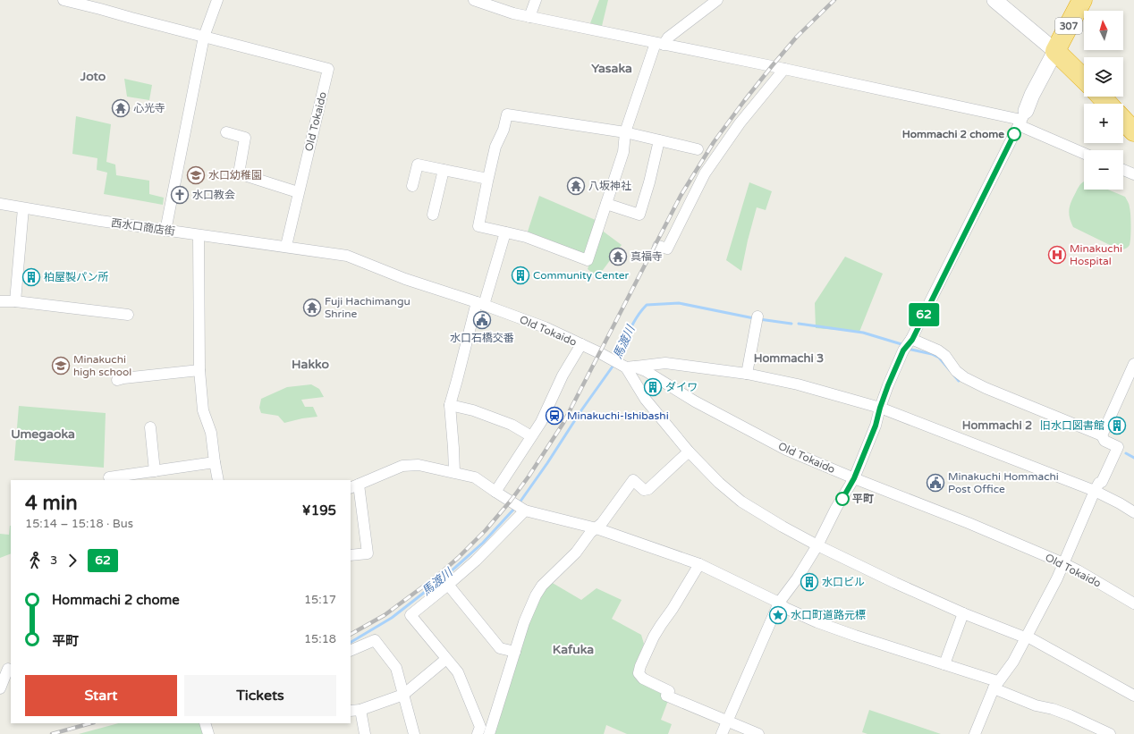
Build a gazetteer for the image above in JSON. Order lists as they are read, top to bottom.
{
  "streets": {
    "highway": ["307"],
    "street": ["Old Tokaido", "西水口商店街"]
  },
  "crossings": [
    ["Old Tokaido", "西水口商店街"]
  ],
  "districts": [
    "Yasaka",
    "Joto",
    "Hommachi 3",
    "Hakko",
    "Hommachi 2",
    "Umegaoka",
    "Kafuka"
  ],
  "water": ["馬渡川"],
  "places": {
    "temple": [
      "心光寺",
      "八坂神社",
      "真福寺",
      "Fuji Hachimangu Shrine"
    ],
    "other": ["Hommachi 2 chome", "平町"],
    "school or university": ["水口幼稚園", "Minakuchi high school"],
    "church": ["水口教会"],
    "hospital": ["Minakuchi Hospital"],
    "building": [
      "Community Center",
      "柏屋製パン所",
      "ダイワ",
      "旧水口図書館",
      "水口ビル"
    ],
    "public building": ["水口石橋交番", "Minakuchi Hommachi Post Office"],
    "station": ["Minakuchi-Ishibashi"],
    "place": ["水口町道路元標"]
  },
  "lines": ["bus line 62"],
  "north": "top",
  "page": {
    "on_map": "62",
    "map_buttons": ["+", "−"],
    "heading": ["4 min", "15:14 – 15:18 · Bus", "¥195"],
    "legs": ["3", "62"],
    "list": [
      {
        "name": "Hommachi 2 chome",
        "value": "15:17"
      },
      {
        "name": "平町",
        "value": "15:18"
      }
    ],
    "buttons": ["Start", "Tickets"]
  }
}
